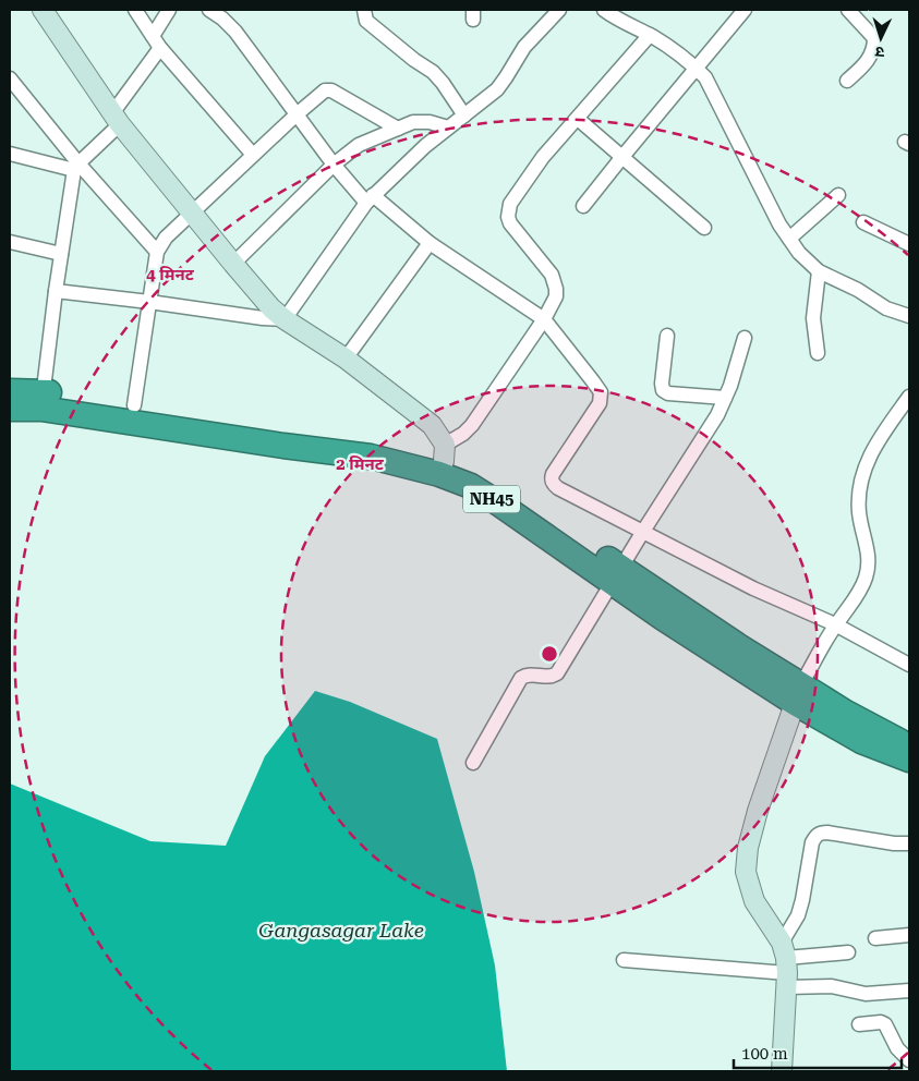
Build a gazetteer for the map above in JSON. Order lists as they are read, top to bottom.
{
  "streets": {
    "highway": ["NH45"]
  },
  "water": ["Gangasagar Lake"],
  "scale_bar": "100 m",
  "north": "bottom",
  "rings": ["4 मिनट", "2 मिनट"]
}
